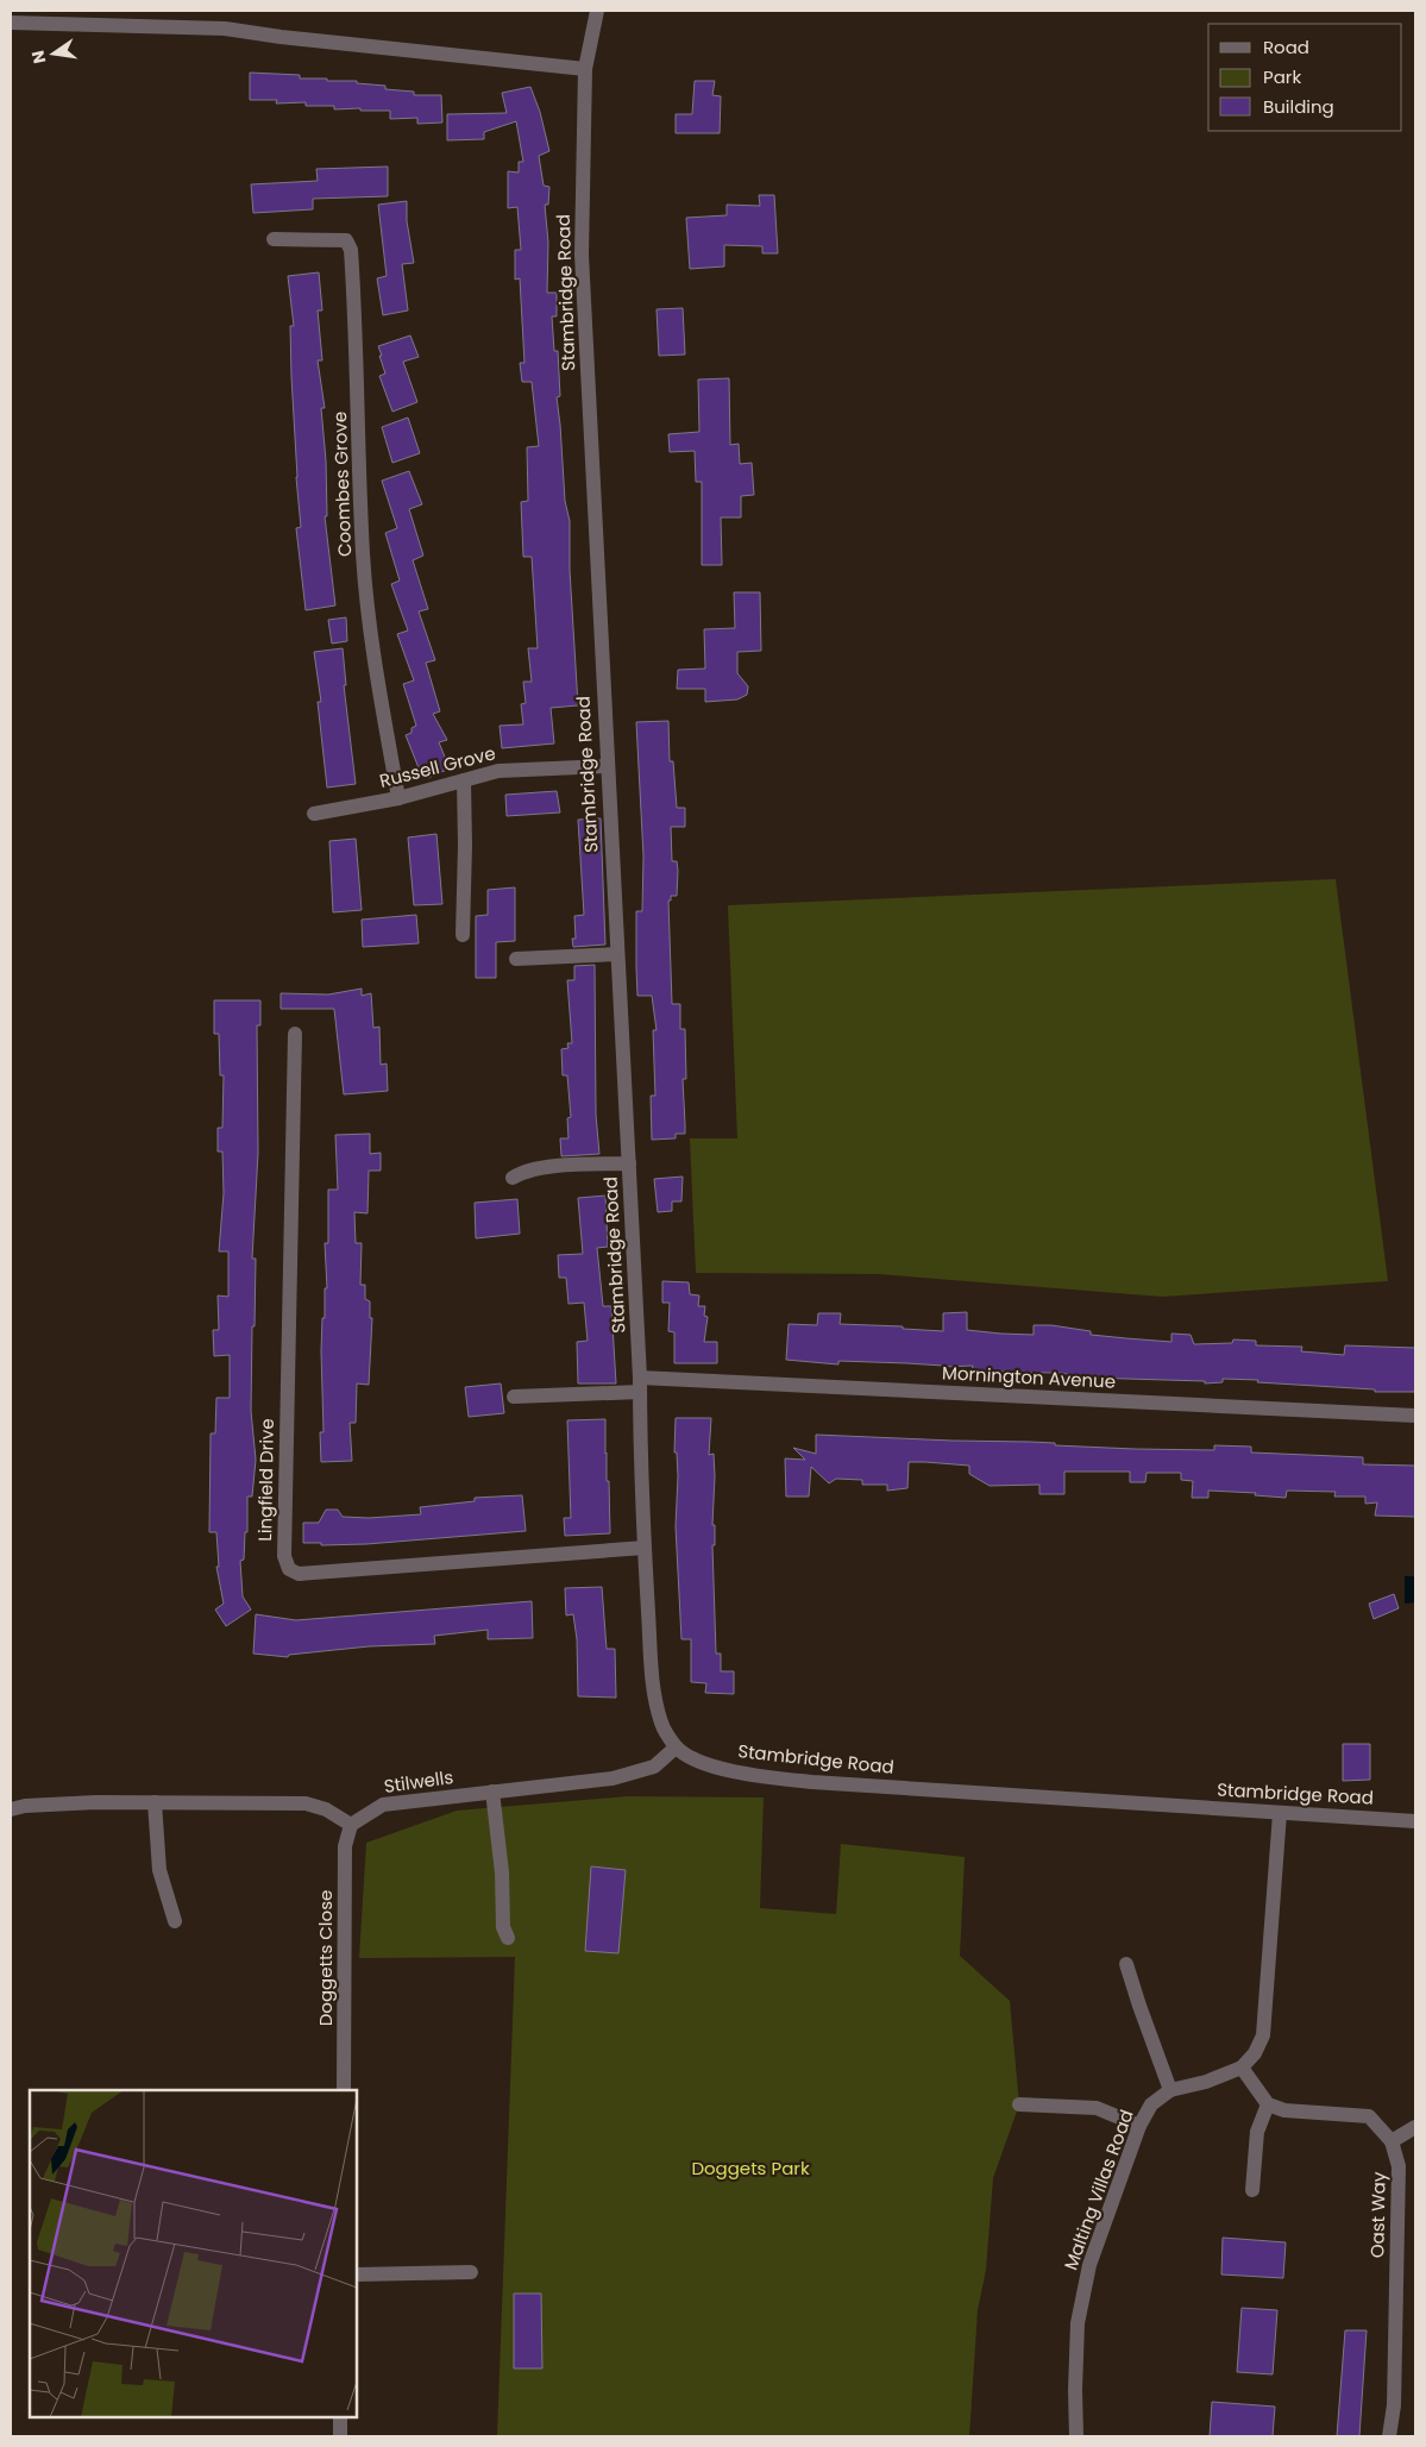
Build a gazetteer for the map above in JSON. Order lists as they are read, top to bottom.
{
  "streets": {
    "street": [
      "Stambridge Road",
      "Coombes Grove",
      "Russell Grove",
      "Mornington Avenue",
      "Lingfield Drive",
      "Stilwells",
      "Doggetts Close",
      "Malting Villas Road",
      "Oast Way"
    ]
  },
  "crossings": [
    ["Stambridge Road", "Russell Grove"],
    ["Stambridge Road", "Mornington Avenue"],
    ["Stambridge Road", "Lingfield Drive"],
    ["Stambridge Road", "Stilwells"],
    ["Coombes Grove", "Russell Grove"],
    ["Stilwells", "Doggetts Close"]
  ],
  "parks": ["Doggets Park"],
  "legend": ["Road", "Park", "Building"],
  "north": "left"
}
